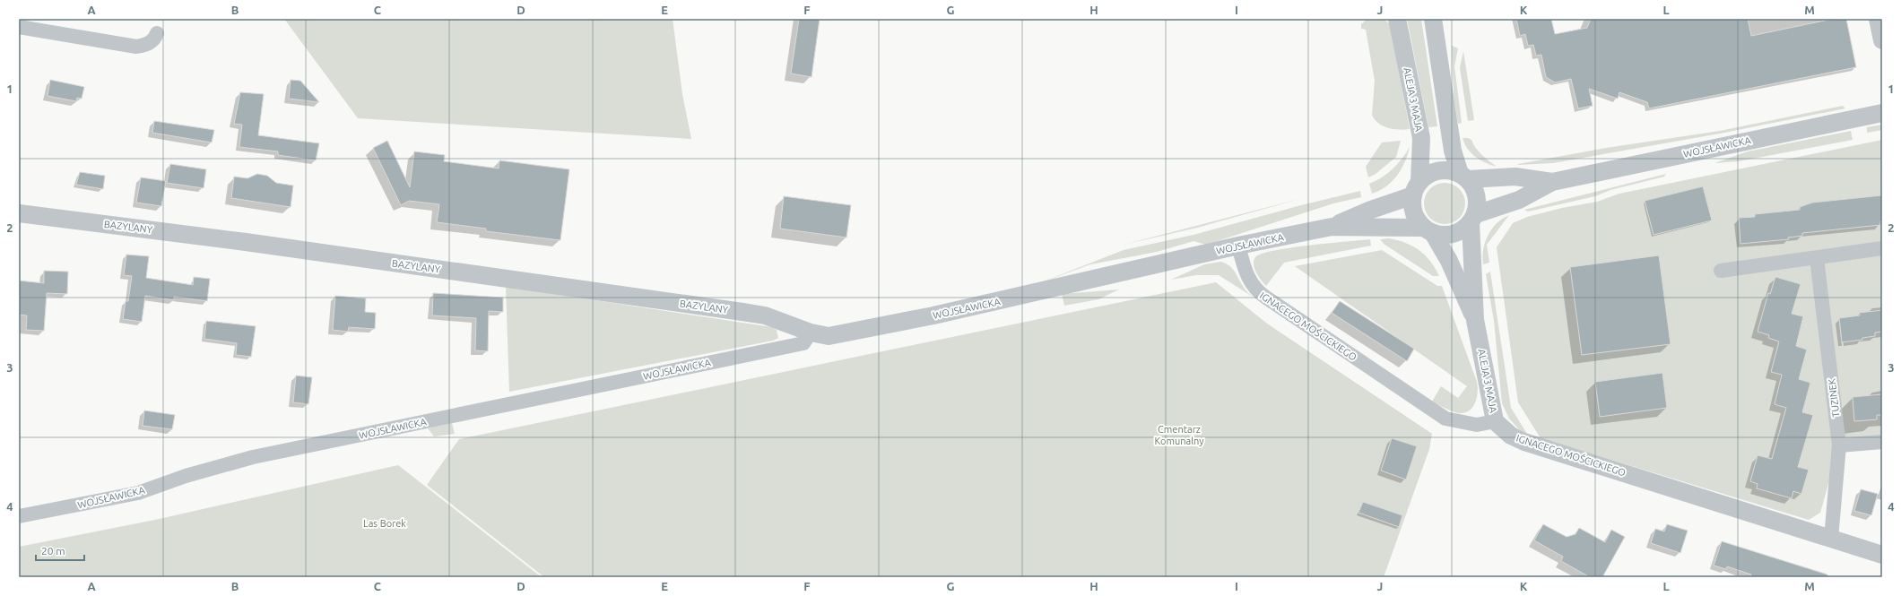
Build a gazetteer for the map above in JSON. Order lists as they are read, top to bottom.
{
  "streets": {
    "street": [
      "ALEJA 3 MAJA",
      "WOJSŁAWICKA",
      "BAZYLANY",
      "IGNACEGO MOŚCICKIEGO",
      "TUZINEK"
    ]
  },
  "crossings": [
    ["ALEJA 3 MAJA", "WOJSŁAWICKA"],
    ["ALEJA 3 MAJA", "IGNACEGO MOŚCICKIEGO"],
    ["WOJSŁAWICKA", "BAZYLANY"],
    ["WOJSŁAWICKA", "IGNACEGO MOŚCICKIEGO"],
    ["IGNACEGO MOŚCICKIEGO", "TUZINEK"]
  ],
  "parks": ["Cmentarz Komunalny", "Las Borek"],
  "scale_bar": "20 m",
  "grid": {
    "columns": [
      "A",
      "B",
      "C",
      "D",
      "E",
      "F",
      "G",
      "H",
      "I",
      "J",
      "K",
      "L",
      "M"
    ],
    "rows": [
      "1",
      "2",
      "3",
      "4"
    ]
  }
}
